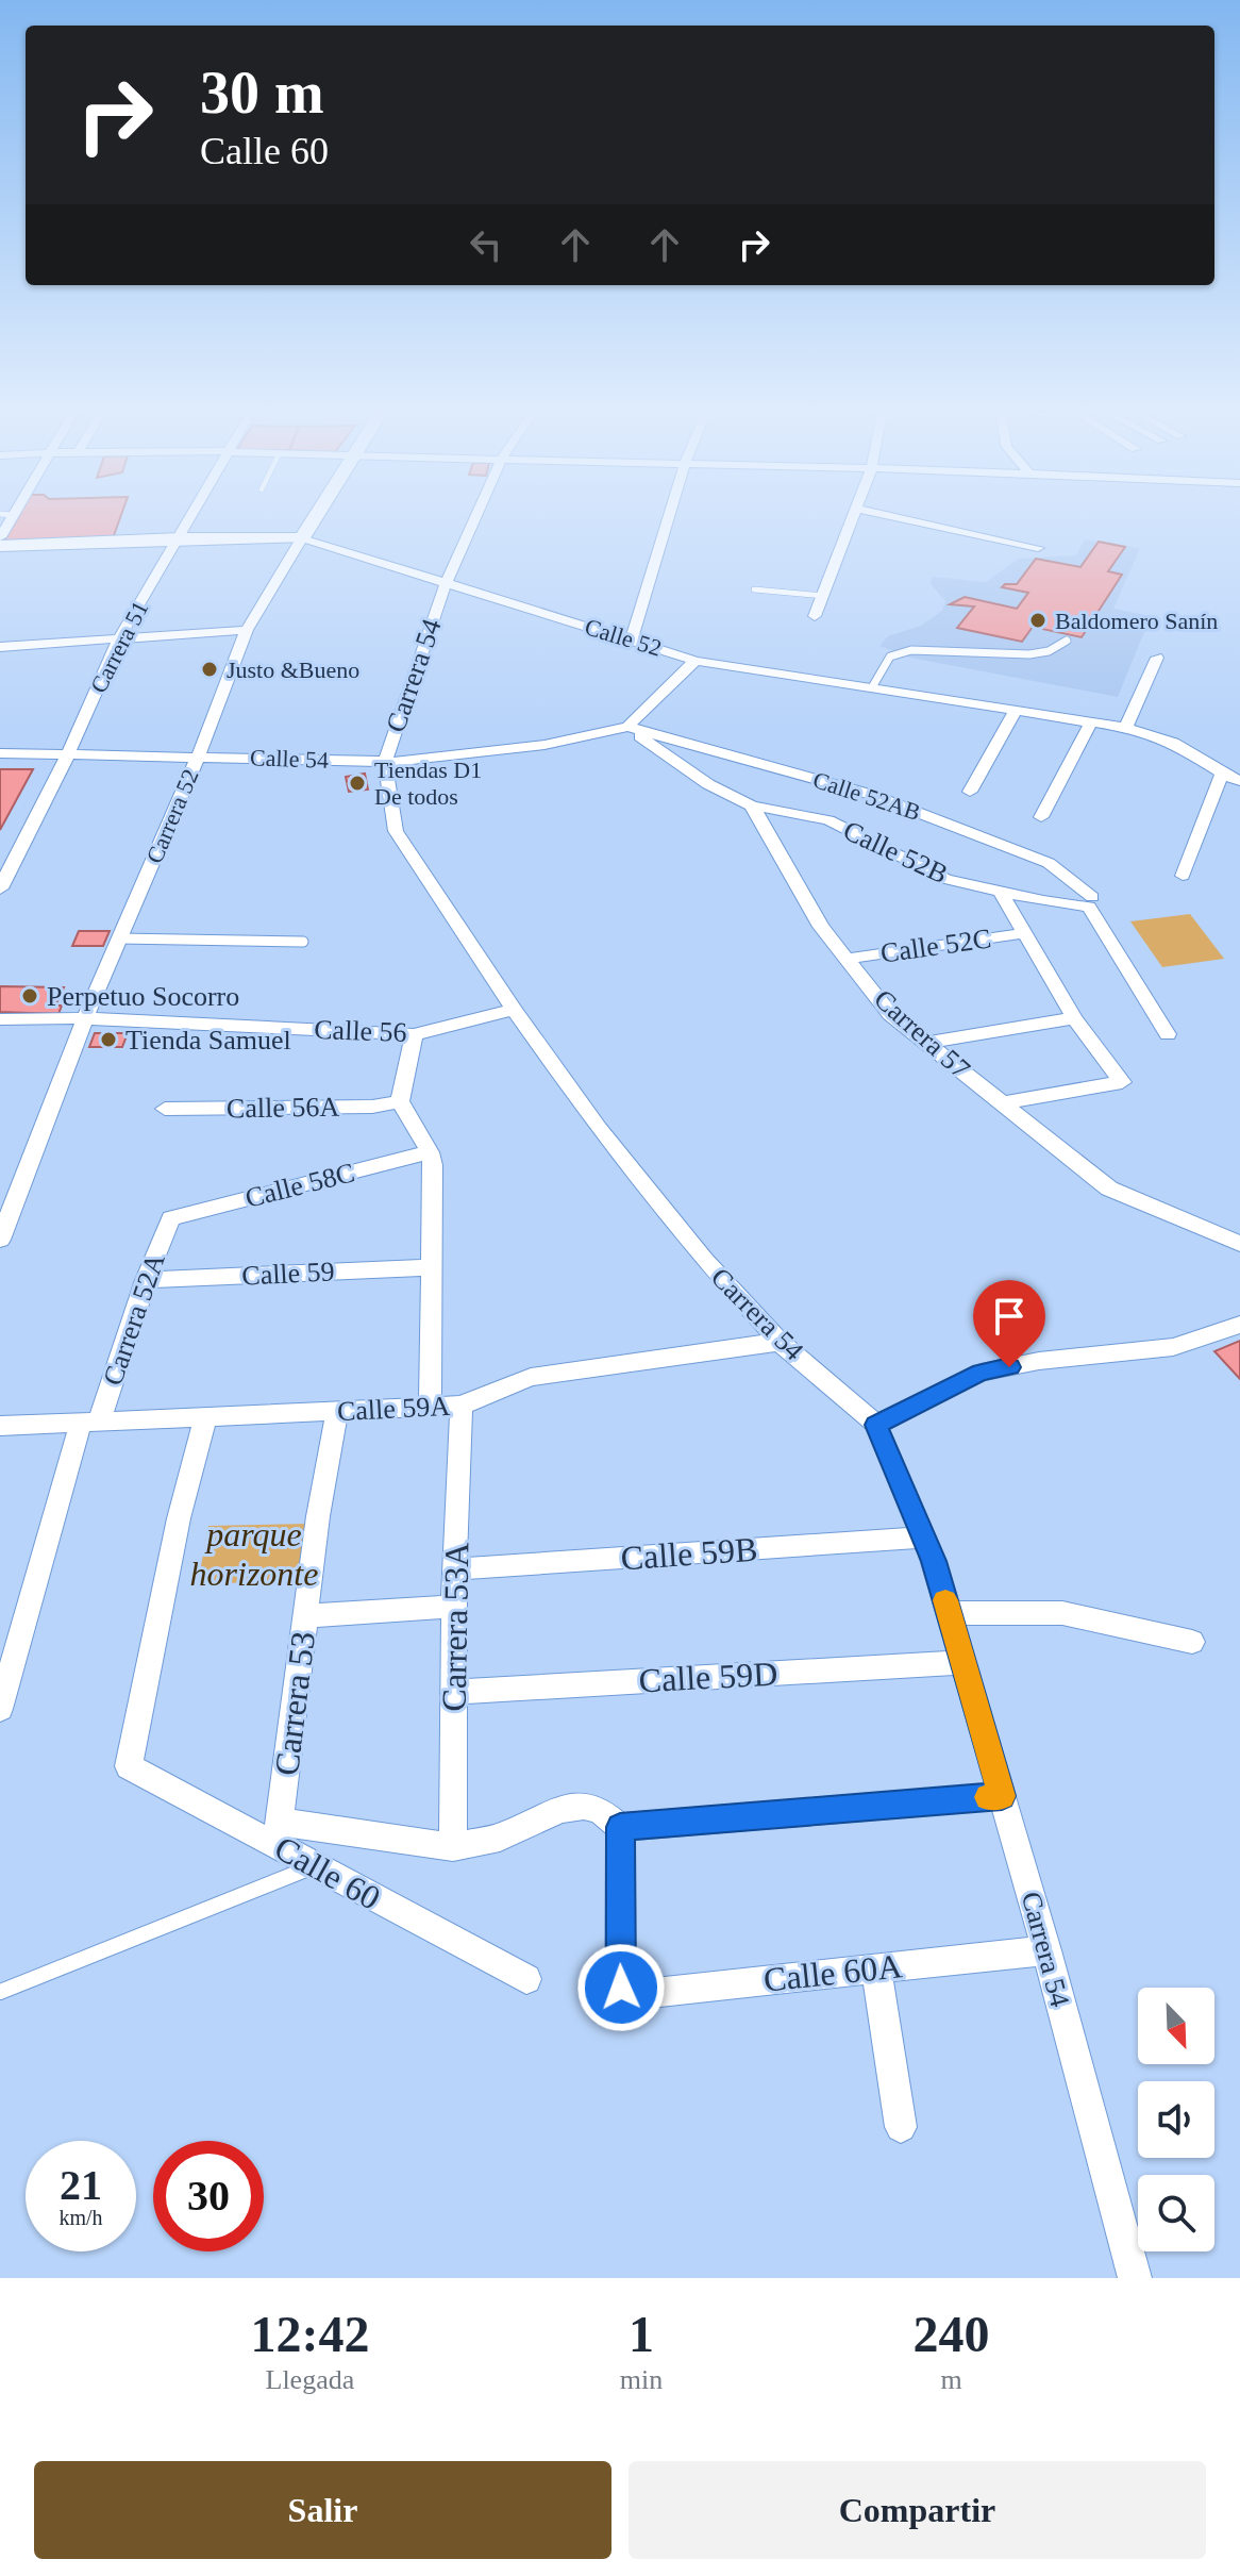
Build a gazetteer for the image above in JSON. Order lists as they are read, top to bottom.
{
  "streets": {
    "street": [
      "Calle 52",
      "Carrera 51",
      "Carrera 54",
      "Calle 54",
      "Calle 52AB",
      "Carrera 52",
      "Calle 52B",
      "Calle 52C",
      "Calle 56",
      "Carrera 57",
      "Calle 56A",
      "Calle 58C",
      "Calle 59",
      "Carrera 52A",
      "Calle 59A",
      "Calle 59B",
      "Carrera 53A",
      "Calle 59D",
      "Carrera 53",
      "Calle 60",
      "Calle 60A"
    ]
  },
  "crossings": [
    ["Calle 52", "Carrera 51"],
    ["Calle 52", "Carrera 54"],
    ["Calle 52", "Carrera 52"],
    ["Carrera 51", "Calle 54"],
    ["Carrera 54", "Calle 54"],
    ["Carrera 54", "Calle 56"],
    ["Carrera 54", "Calle 59A"],
    ["Carrera 54", "Calle 59B"],
    ["Carrera 54", "Calle 59D"],
    ["Carrera 54", "Calle 60A"],
    ["Calle 54", "Calle 52AB"],
    ["Calle 54", "Carrera 52"],
    ["Calle 52AB", "Calle 52B"],
    ["Carrera 52", "Calle 56"],
    ["Calle 52B", "Carrera 57"],
    ["Calle 52C", "Carrera 57"],
    ["Calle 58C", "Carrera 52A"],
    ["Calle 59", "Carrera 52A"],
    ["Carrera 52A", "Calle 59A"],
    ["Calle 59A", "Carrera 53A"],
    ["Calle 59A", "Carrera 53"],
    ["Calle 59A", "Calle 60"],
    ["Calle 59B", "Carrera 53A"],
    ["Carrera 53A", "Calle 59D"],
    ["Carrera 53", "Calle 60"]
  ],
  "parks": ["parque horizonte"],
  "places": [
    "Baldomero Sanín",
    "Justo &Bueno",
    "Tiendas D1 De todos",
    "Perpetuo Socorro",
    "Tienda Samuel"
  ],
  "north": "bottom right",
  "page": {
    "turn": ["30 m", "Calle 60"],
    "speed": "21 km/h",
    "limit": "30",
    "eta": [
      "12:42",
      "Llegada",
      "1",
      "min",
      "240",
      "m"
    ],
    "buttons": ["Salir", "Compartir"]
  }
}
